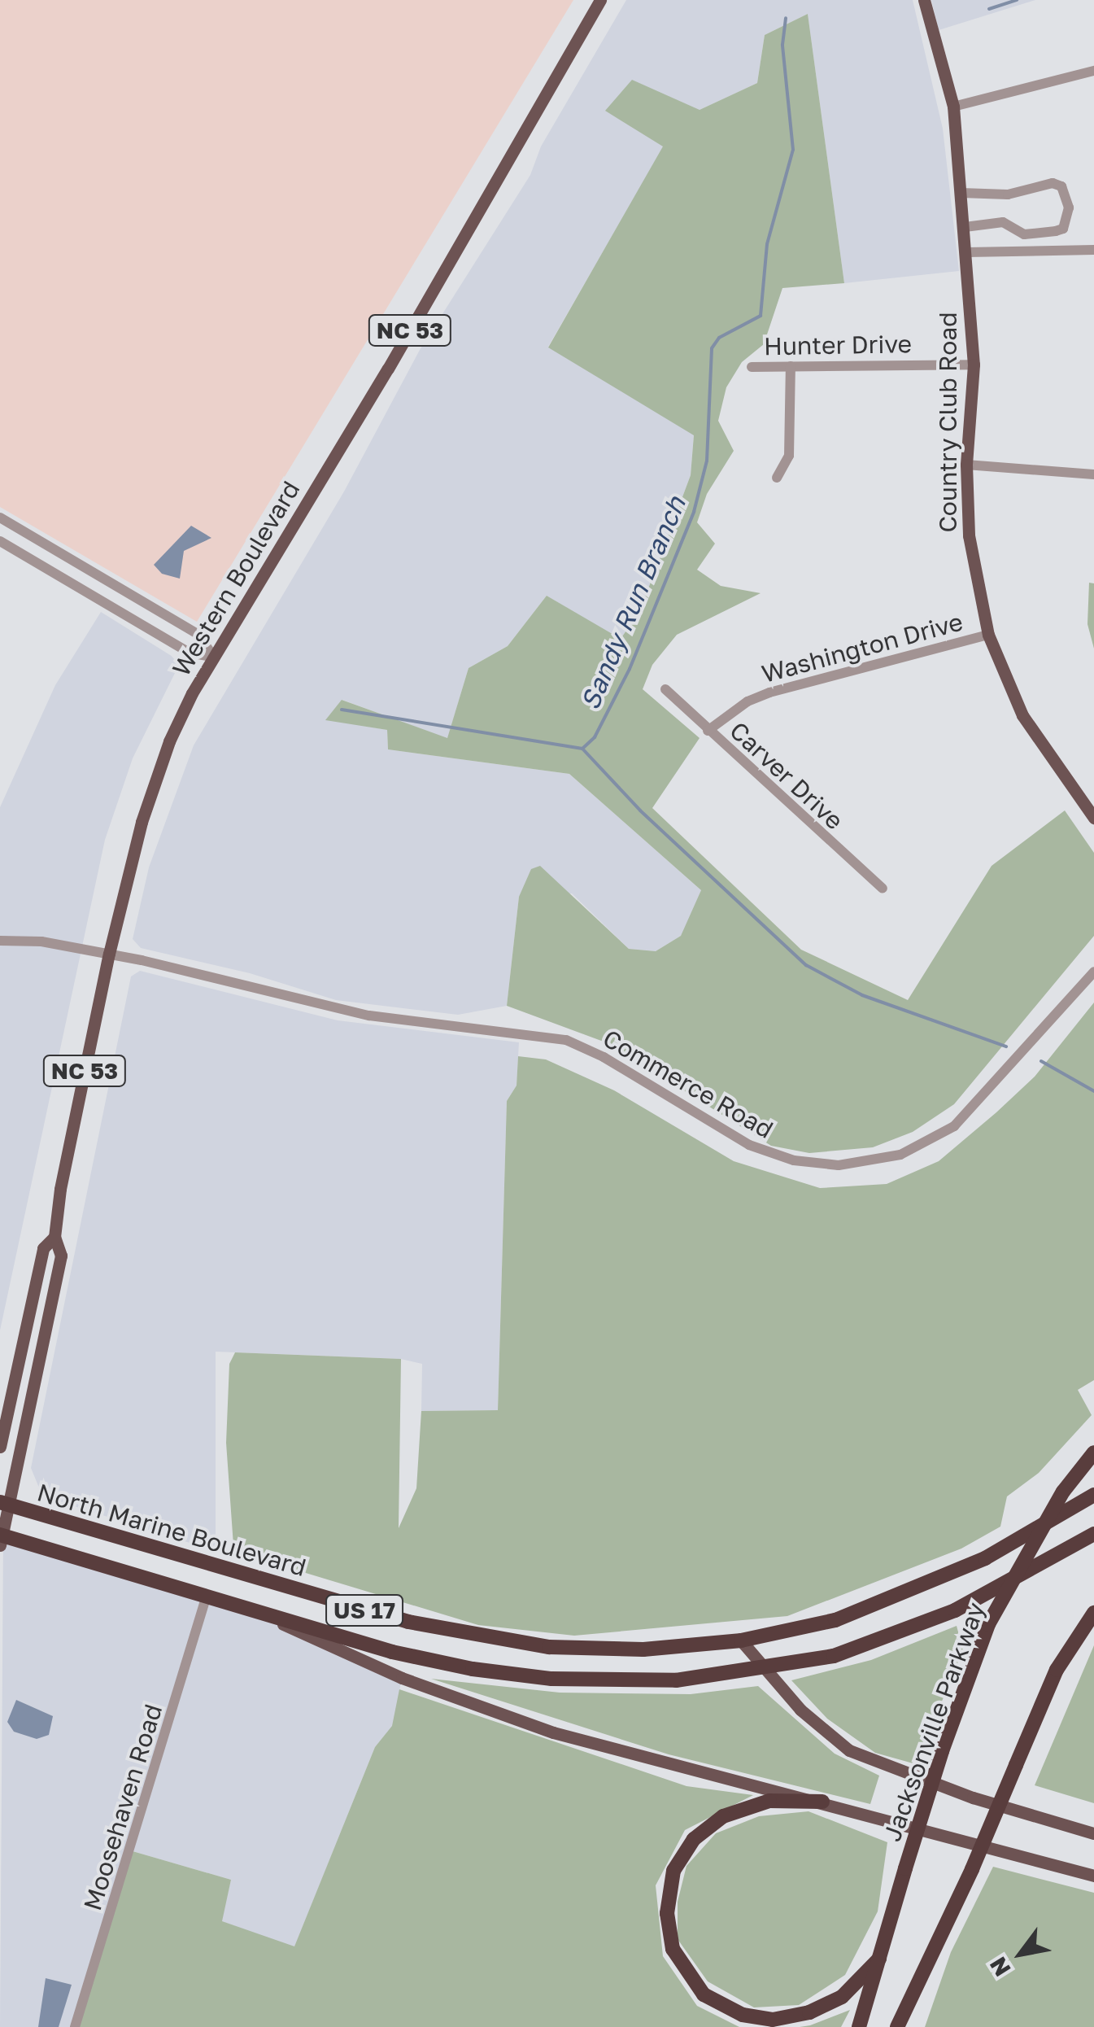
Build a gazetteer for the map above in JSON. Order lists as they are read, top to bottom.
{
  "streets": {
    "highway": ["North Marine Boulevard", "US 17", "Jacksonville Parkway"],
    "main road": ["NC 53", "Country Club Road", "Western Boulevard"],
    "street": [
      "Hunter Drive",
      "Washington Drive",
      "Carver Drive",
      "Commerce Road",
      "Moosehaven Road"
    ]
  },
  "crossings": [
    ["Hunter Drive", "Country Club Road"],
    ["Country Club Road", "Washington Drive"],
    ["Western Boulevard", "Commerce Road"],
    ["Western Boulevard", "North Marine Boulevard"],
    ["Western Boulevard", "US 17"],
    ["Washington Drive", "Carver Drive"],
    ["North Marine Boulevard", "US 17"],
    ["US 17", "Moosehaven Road"]
  ],
  "water": ["Sandy Run Branch"],
  "north": "bottom left"
}
